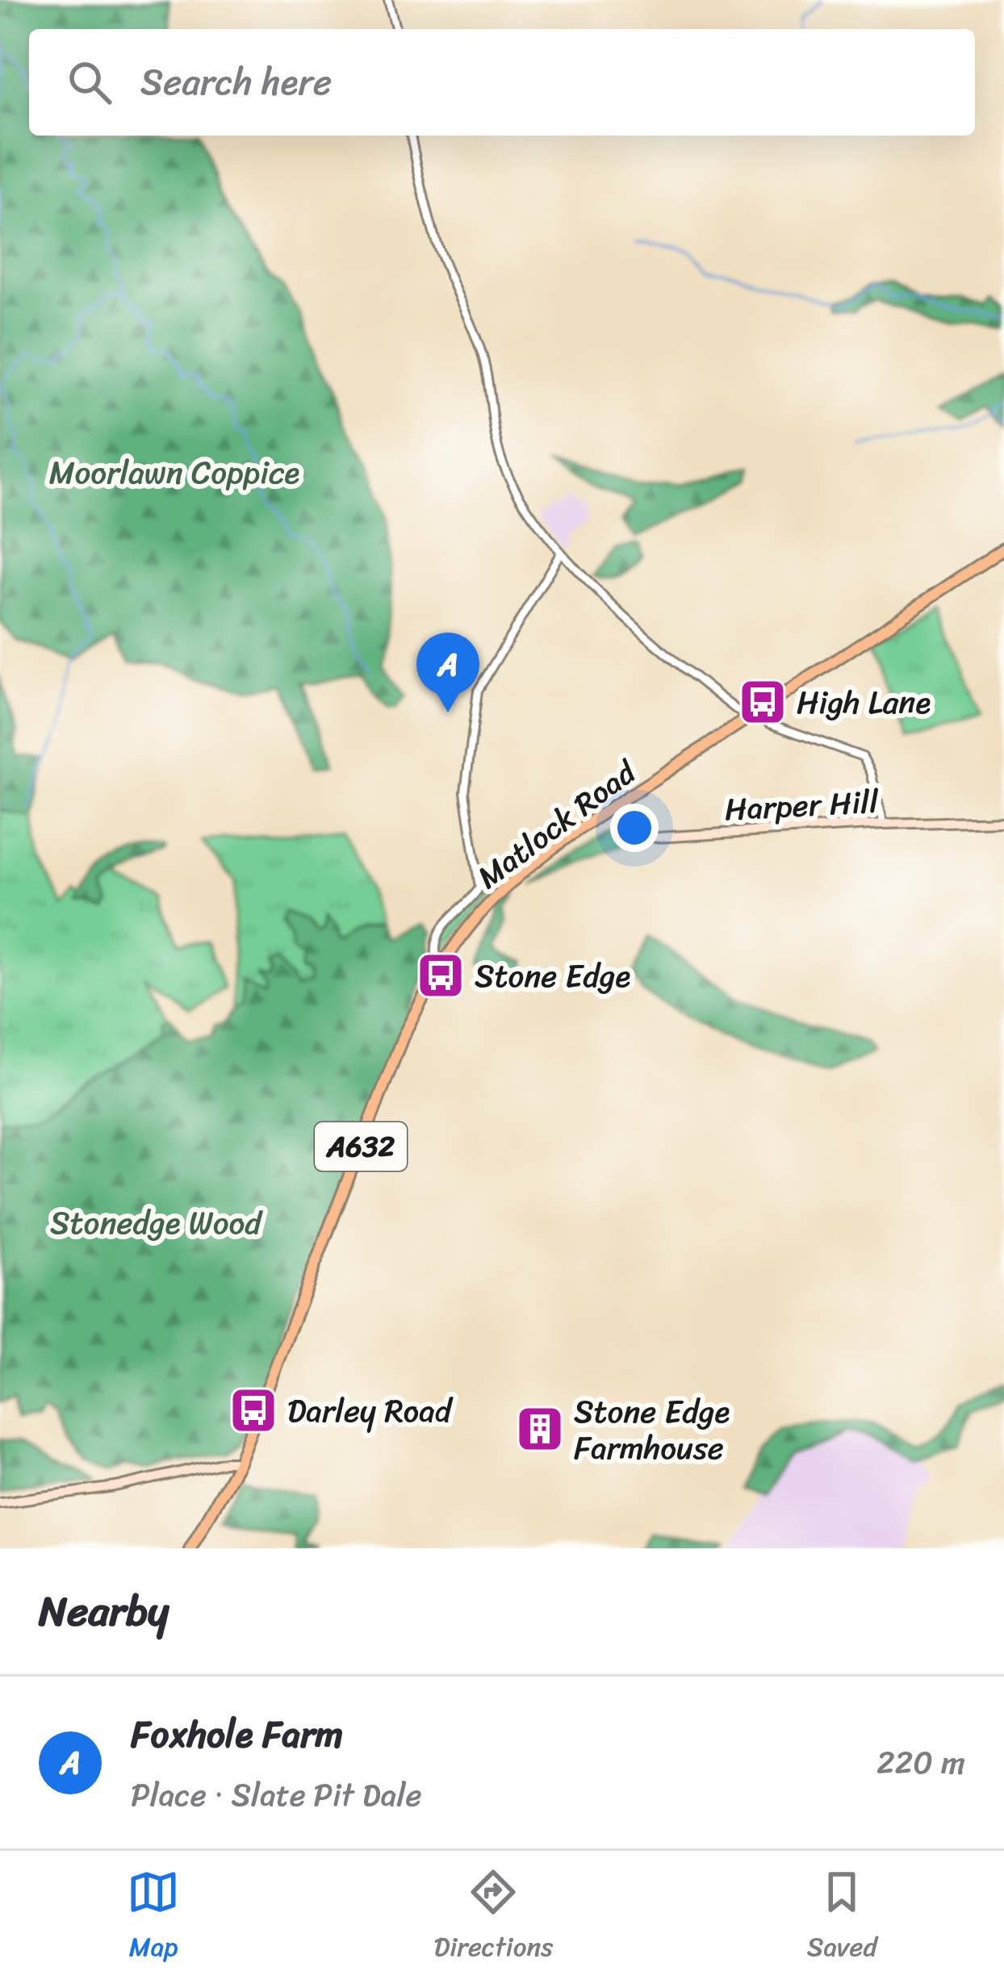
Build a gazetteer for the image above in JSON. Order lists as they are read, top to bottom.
{
  "streets": {
    "main road": ["Matlock Road", "A632"],
    "street": ["Harper Hill"]
  },
  "crossings": [
    ["Harper Hill", "Matlock Road"]
  ],
  "parks": ["Moorlawn Coppice", "Stonedge Wood"],
  "places": {
    "bus stop": ["High Lane", "Stone Edge", "Darley Road"],
    "building": ["Stone Edge Farmhouse"]
  },
  "page": {
    "search": "Search here",
    "pins": "A",
    "heading": "Nearby",
    "list": [
      {
        "mark": "A",
        "name": "Foxhole Farm",
        "note": "Place · Slate Pit Dale",
        "value": "220 m"
      }
    ],
    "nav": ["Map", "Directions", "Saved"]
  }
}
